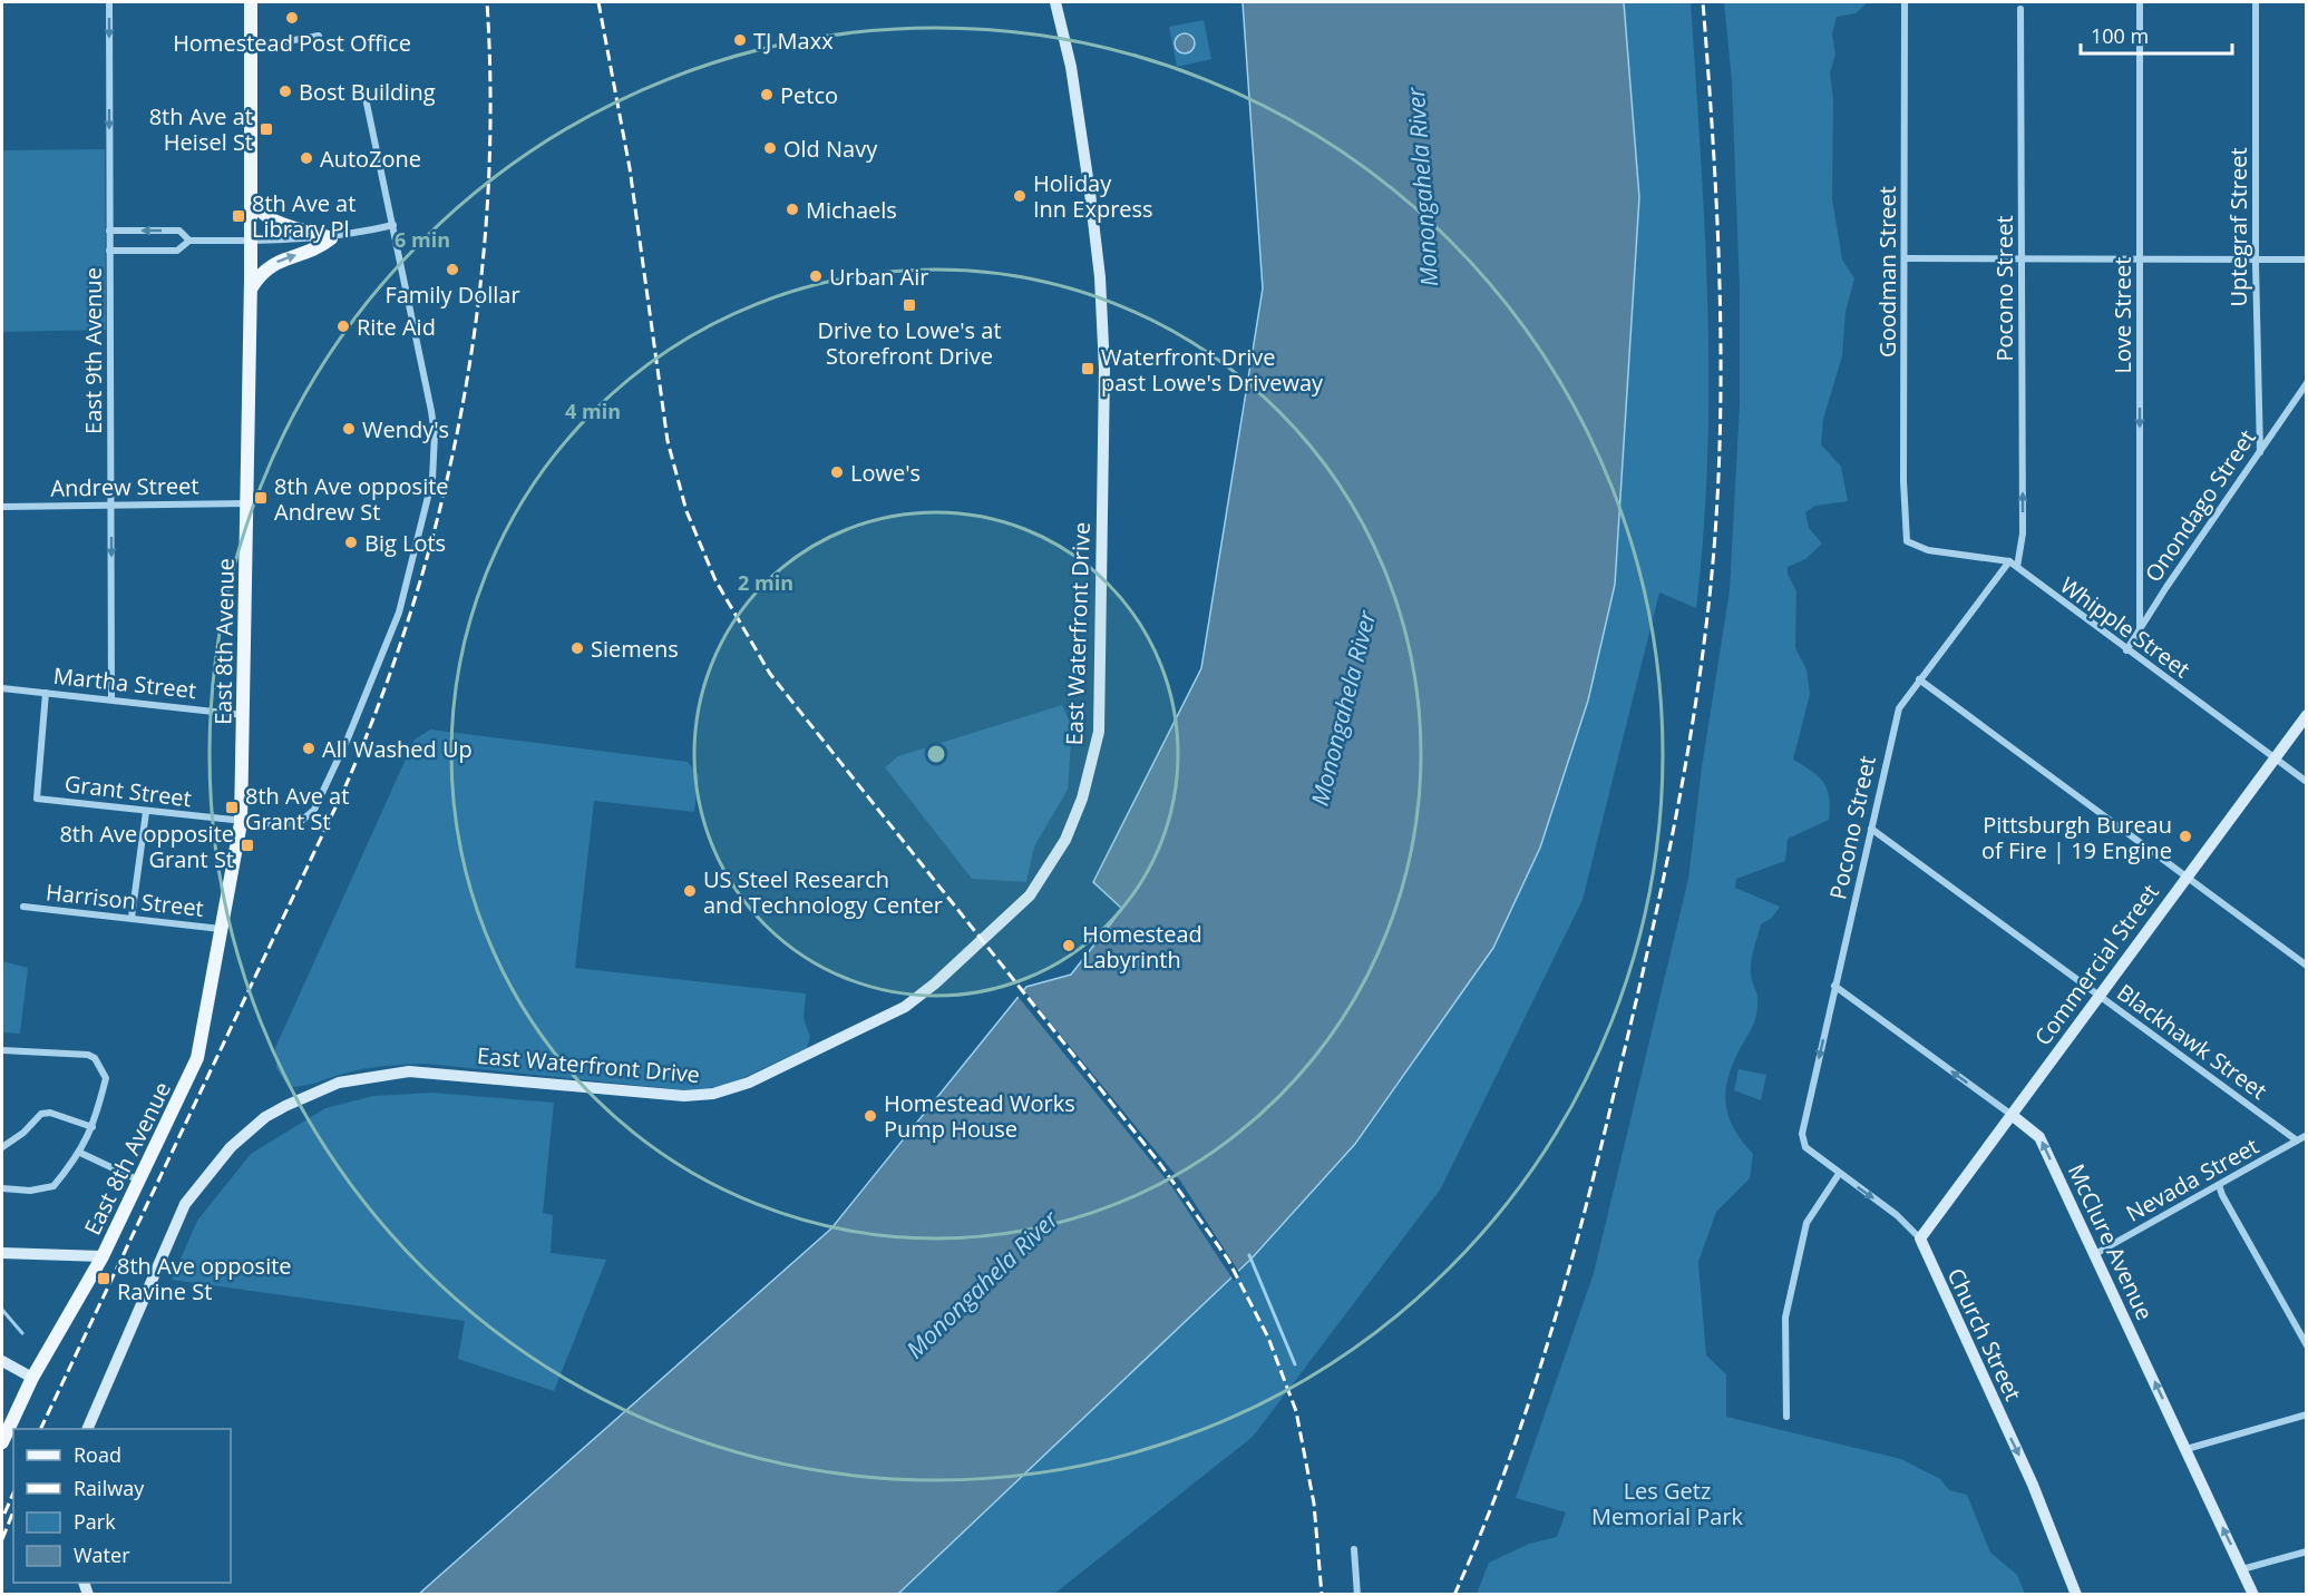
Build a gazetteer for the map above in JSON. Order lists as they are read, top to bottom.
{
  "streets": {
    "main road": ["East 8th Avenue"],
    "street": [
      "Uptegraf Street",
      "Goodman Street",
      "Pocono Street",
      "Love Street",
      "East 9th Avenue",
      "Andrew Street",
      "Onondago Street",
      "Whipple Street",
      "East Waterfront Drive",
      "Martha Street",
      "Grant Street",
      "Harrison Street",
      "Commercial Street",
      "Blackhawk Street",
      "Nevada Street",
      "McClure Avenue",
      "Church Street"
    ]
  },
  "crossings": [
    ["Uptegraf Street", "Onondago Street"],
    ["Goodman Street", "Whipple Street"],
    ["Pocono Street", "Whipple Street"],
    ["Pocono Street", "Blackhawk Street"],
    ["Pocono Street", "McClure Avenue"],
    ["Pocono Street", "Church Street"],
    ["Love Street", "Onondago Street"],
    ["East 9th Avenue", "Andrew Street"],
    ["East 9th Avenue", "Martha Street"],
    ["Andrew Street", "East 8th Avenue"],
    ["Onondago Street", "Whipple Street"],
    ["Whipple Street", "Commercial Street"],
    ["East 8th Avenue", "Martha Street"],
    ["East 8th Avenue", "Grant Street"],
    ["East 8th Avenue", "Harrison Street"],
    ["Martha Street", "Grant Street"],
    ["Commercial Street", "Blackhawk Street"],
    ["Commercial Street", "McClure Avenue"],
    ["Commercial Street", "Church Street"],
    ["Blackhawk Street", "Nevada Street"],
    ["Nevada Street", "McClure Avenue"]
  ],
  "one_way": [
    "Love Street",
    "East 9th Avenue",
    "McClure Avenue",
    "Church Street"
  ],
  "water": ["Monongahela River"],
  "parks": ["Les Getz Memorial Park"],
  "places": {
    "other": [
      "Homestead Post Office",
      "TJ Maxx",
      "Bost Building",
      "Petco",
      "Old Navy",
      "AutoZone",
      "Holiday Inn Express",
      "Michaels",
      "Family Dollar",
      "Urban Air",
      "Rite Aid",
      "Wendy's",
      "Lowe's",
      "Big Lots",
      "Siemens",
      "All Washed Up",
      "Pittsburgh Bureau of Fire | 19 Engine",
      "US Steel Research and Technology Center",
      "Homestead Labyrinth",
      "Homestead Works Pump House"
    ],
    "transit": [
      "8th Ave at Heisel St",
      "8th Ave at Library Pl",
      "Drive to Lowe's at Storefront Drive",
      "Waterfront Drive past Lowe's Driveway",
      "8th Ave opposite Andrew St",
      "8th Ave at Grant St",
      "8th Ave opposite Grant St",
      "8th Ave opposite Ravine St"
    ]
  },
  "legend": [
    "Road",
    "Railway",
    "Park",
    "Water"
  ],
  "scale_bar": "100 m",
  "rings": ["6 min", "4 min", "2 min"]
}
